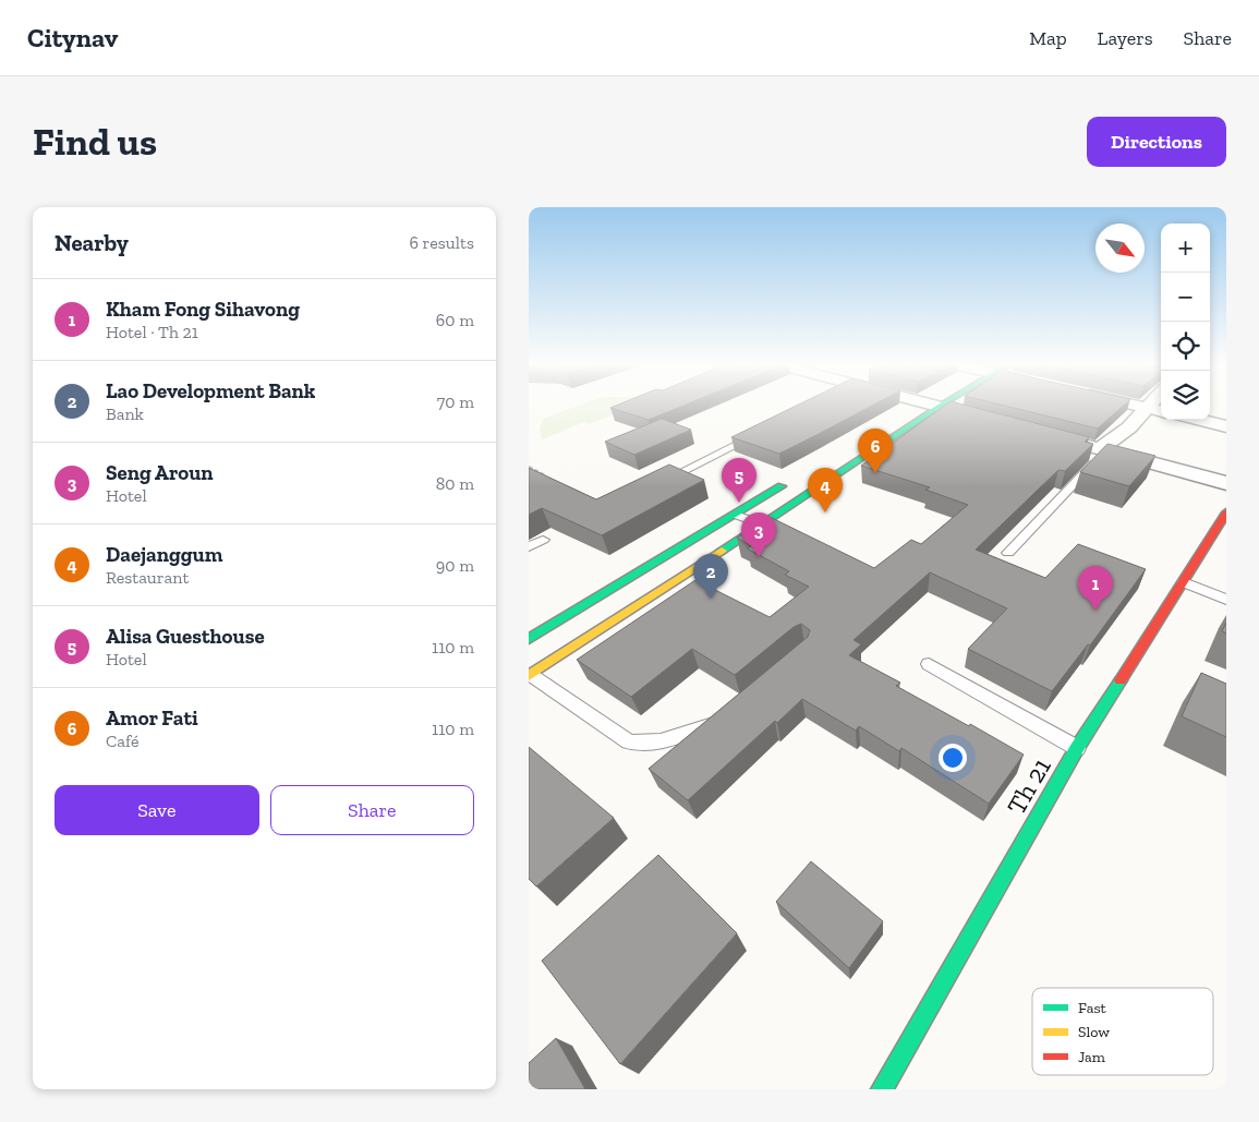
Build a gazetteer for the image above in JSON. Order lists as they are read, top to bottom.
{
  "streets": {
    "main road": ["Th 21"]
  },
  "legend": ["Fast", "Slow", "Jam"],
  "north": "bottom right",
  "page": {
    "header": "Citynav",
    "nav": ["Map", "Layers", "Share"],
    "buttons": [
      "Directions",
      ["Save", "Share"]
    ],
    "title": "Find us",
    "heading": ["Nearby", "6 results"],
    "map_buttons": ["+", "−"],
    "list": [
      {
        "mark": "1",
        "name": "Kham Fong Sihavong",
        "note": "Hotel · Th 21",
        "value": "60 m"
      },
      {
        "mark": "2",
        "name": "Lao Development Bank",
        "note": "Bank",
        "value": "70 m"
      },
      {
        "mark": "3",
        "name": "Seng Aroun",
        "note": "Hotel",
        "value": "80 m"
      },
      {
        "mark": "4",
        "name": "Daejanggum",
        "note": "Restaurant",
        "value": "90 m"
      },
      {
        "mark": "5",
        "name": "Alisa Guesthouse",
        "note": "Hotel",
        "value": "110 m"
      },
      {
        "mark": "6",
        "name": "Amor Fati",
        "note": "Café",
        "value": "110 m"
      }
    ],
    "pins": [
      "6",
      "5",
      "4",
      "3",
      "2",
      "1"
    ]
  }
}
